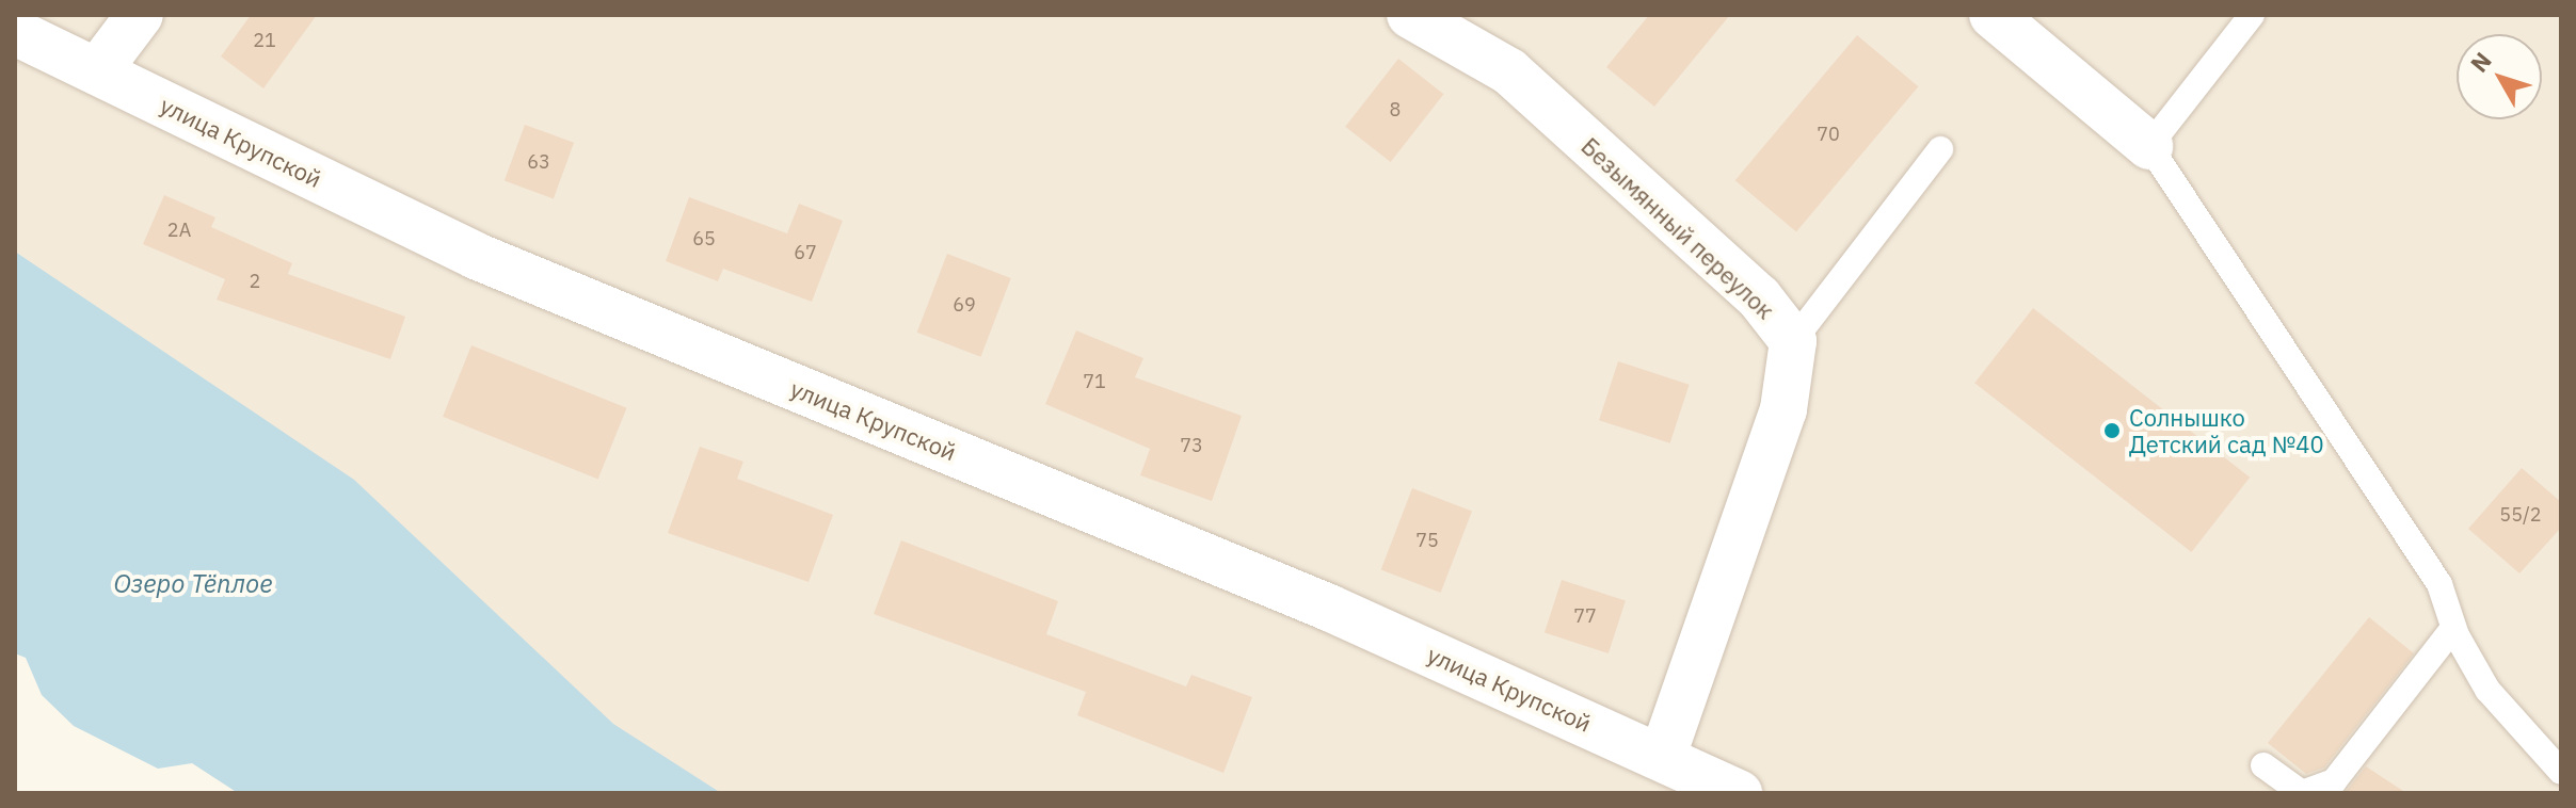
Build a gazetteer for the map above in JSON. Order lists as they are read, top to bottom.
{
  "streets": {
    "street": ["улица Крупской", "Безымянный переулок"]
  },
  "crossings": [
    ["улица Крупской", "Безымянный переулок"]
  ],
  "water": ["Озеро Тёплое"],
  "places": ["Солнышко Детский сад №40"],
  "house_numbers": [
    "21",
    "8",
    "70",
    "63",
    "2А",
    "65",
    "67",
    "2",
    "69",
    "71",
    "73",
    "55/2",
    "75",
    "77"
  ],
  "north": "top left"
}
